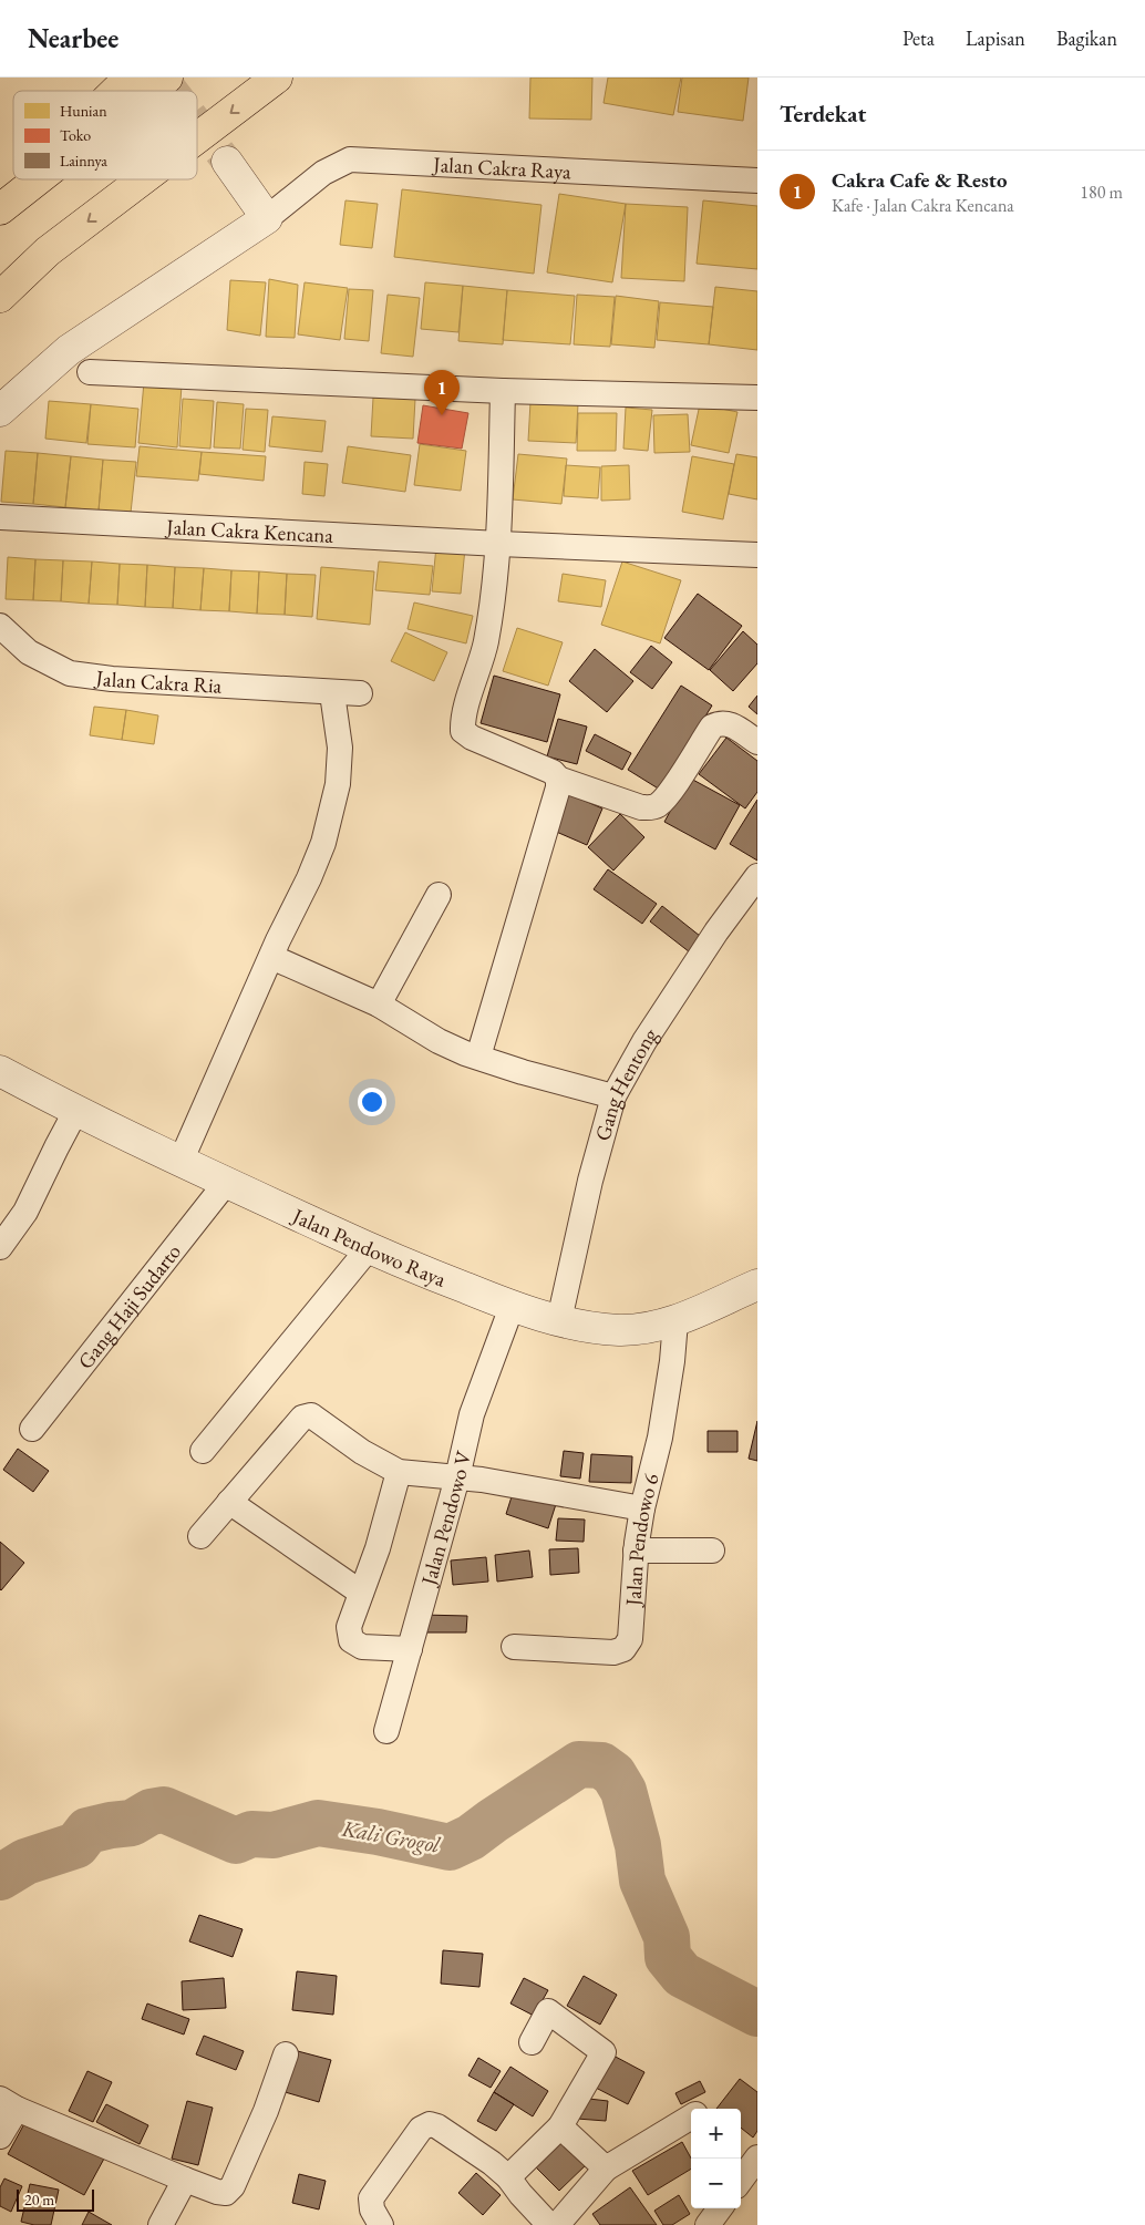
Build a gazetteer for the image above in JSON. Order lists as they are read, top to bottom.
{
  "streets": {
    "street": [
      "Jalan Cakra Raya",
      "Jalan Cakra Kencana",
      "Jalan Cakra Ria",
      "Gang Hentong",
      "Jalan Pendowo Raya",
      "Gang Haji Sudarto",
      "Jalan Pendowo V",
      "Jalan Pendowo 6"
    ]
  },
  "crossings": [
    ["Gang Hentong", "Jalan Pendowo Raya"],
    ["Jalan Pendowo Raya", "Gang Haji Sudarto"],
    ["Jalan Pendowo Raya", "Jalan Pendowo V"],
    ["Jalan Pendowo Raya", "Jalan Pendowo 6"]
  ],
  "water": ["Kali Grogol"],
  "legend": ["Hunian", "Toko", "Lainnya"],
  "scale_bar": "20 m",
  "page": {
    "header": "Nearbee",
    "nav": ["Peta", "Lapisan", "Bagikan"],
    "heading": "Terdekat",
    "list": [
      {
        "mark": "1",
        "name": "Cakra Cafe & Resto",
        "note": "Kafe · Jalan Cakra Kencana",
        "value": "180 m"
      }
    ],
    "pins": "1",
    "map_buttons": ["+", "−"],
    "scale": "20 m"
  }
}
